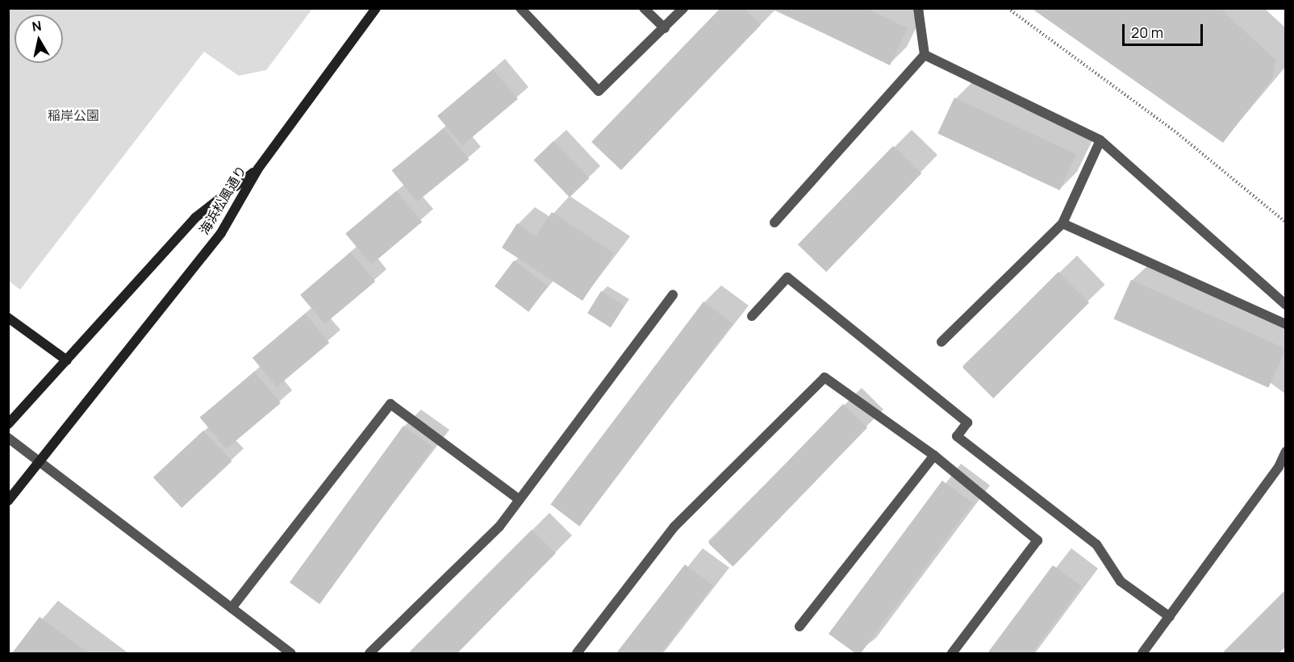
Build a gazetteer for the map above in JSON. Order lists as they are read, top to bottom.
{
  "streets": {
    "street": ["海浜松風通り"]
  },
  "parks": ["稲岸公園"],
  "scale_bar": "20 m",
  "north": "top"
}
